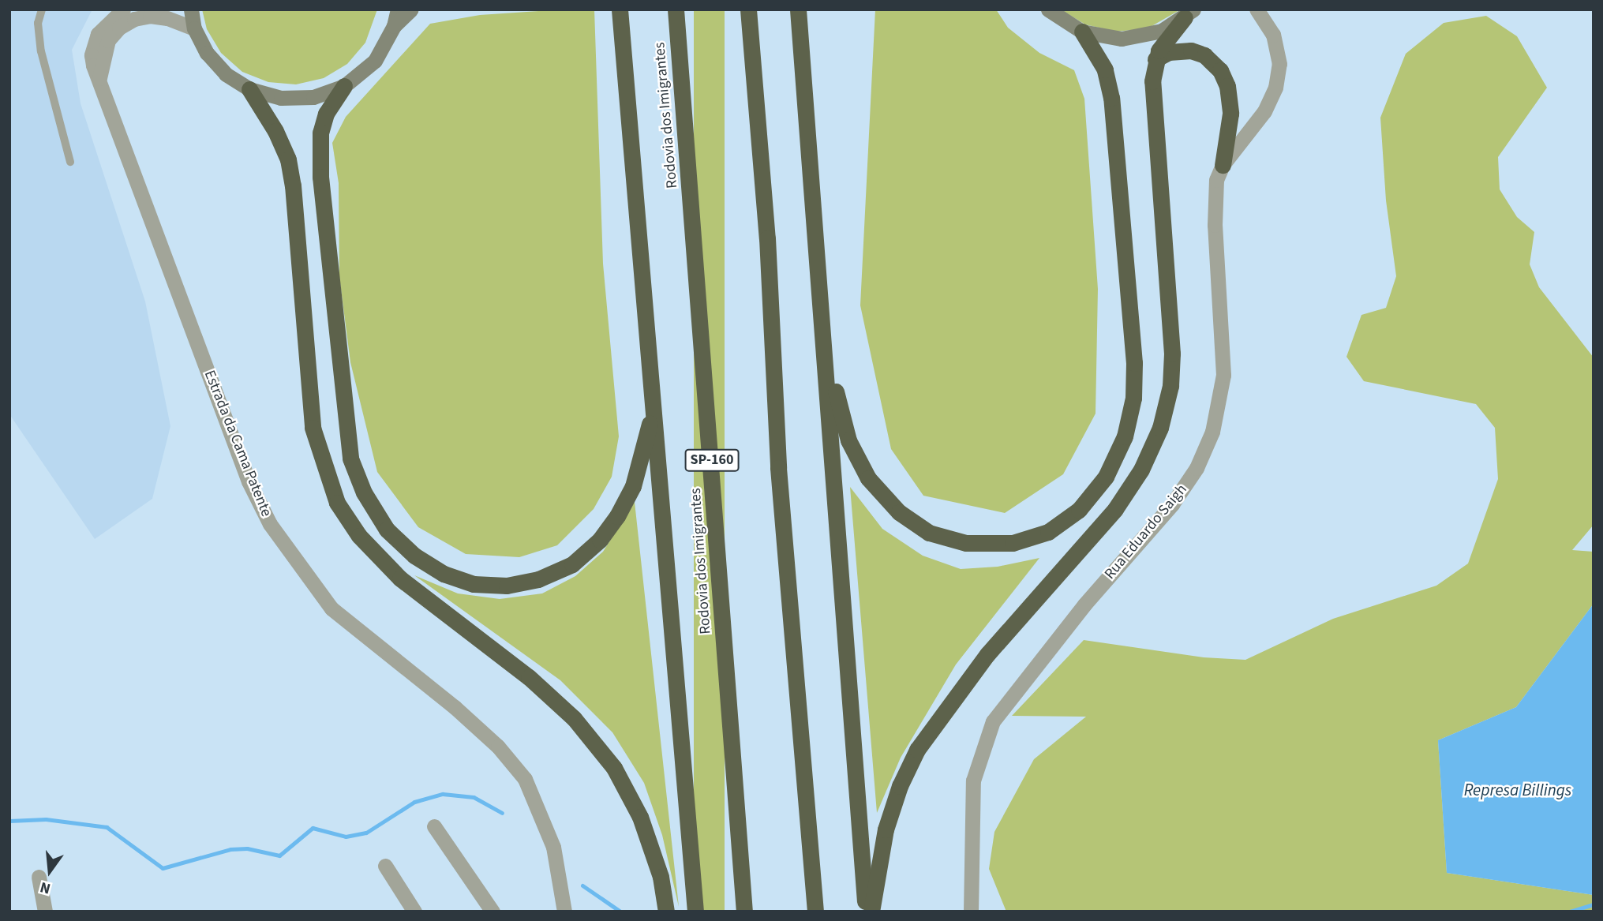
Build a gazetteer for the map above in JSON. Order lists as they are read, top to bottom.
{
  "streets": {
    "highway": ["Rodovia dos Imigrantes", "SP-160"],
    "street": ["Estrada da Cama Patente", "Rua Eduardo Saigh"]
  },
  "water": ["Represa Billings"],
  "north": "bottom"
}
